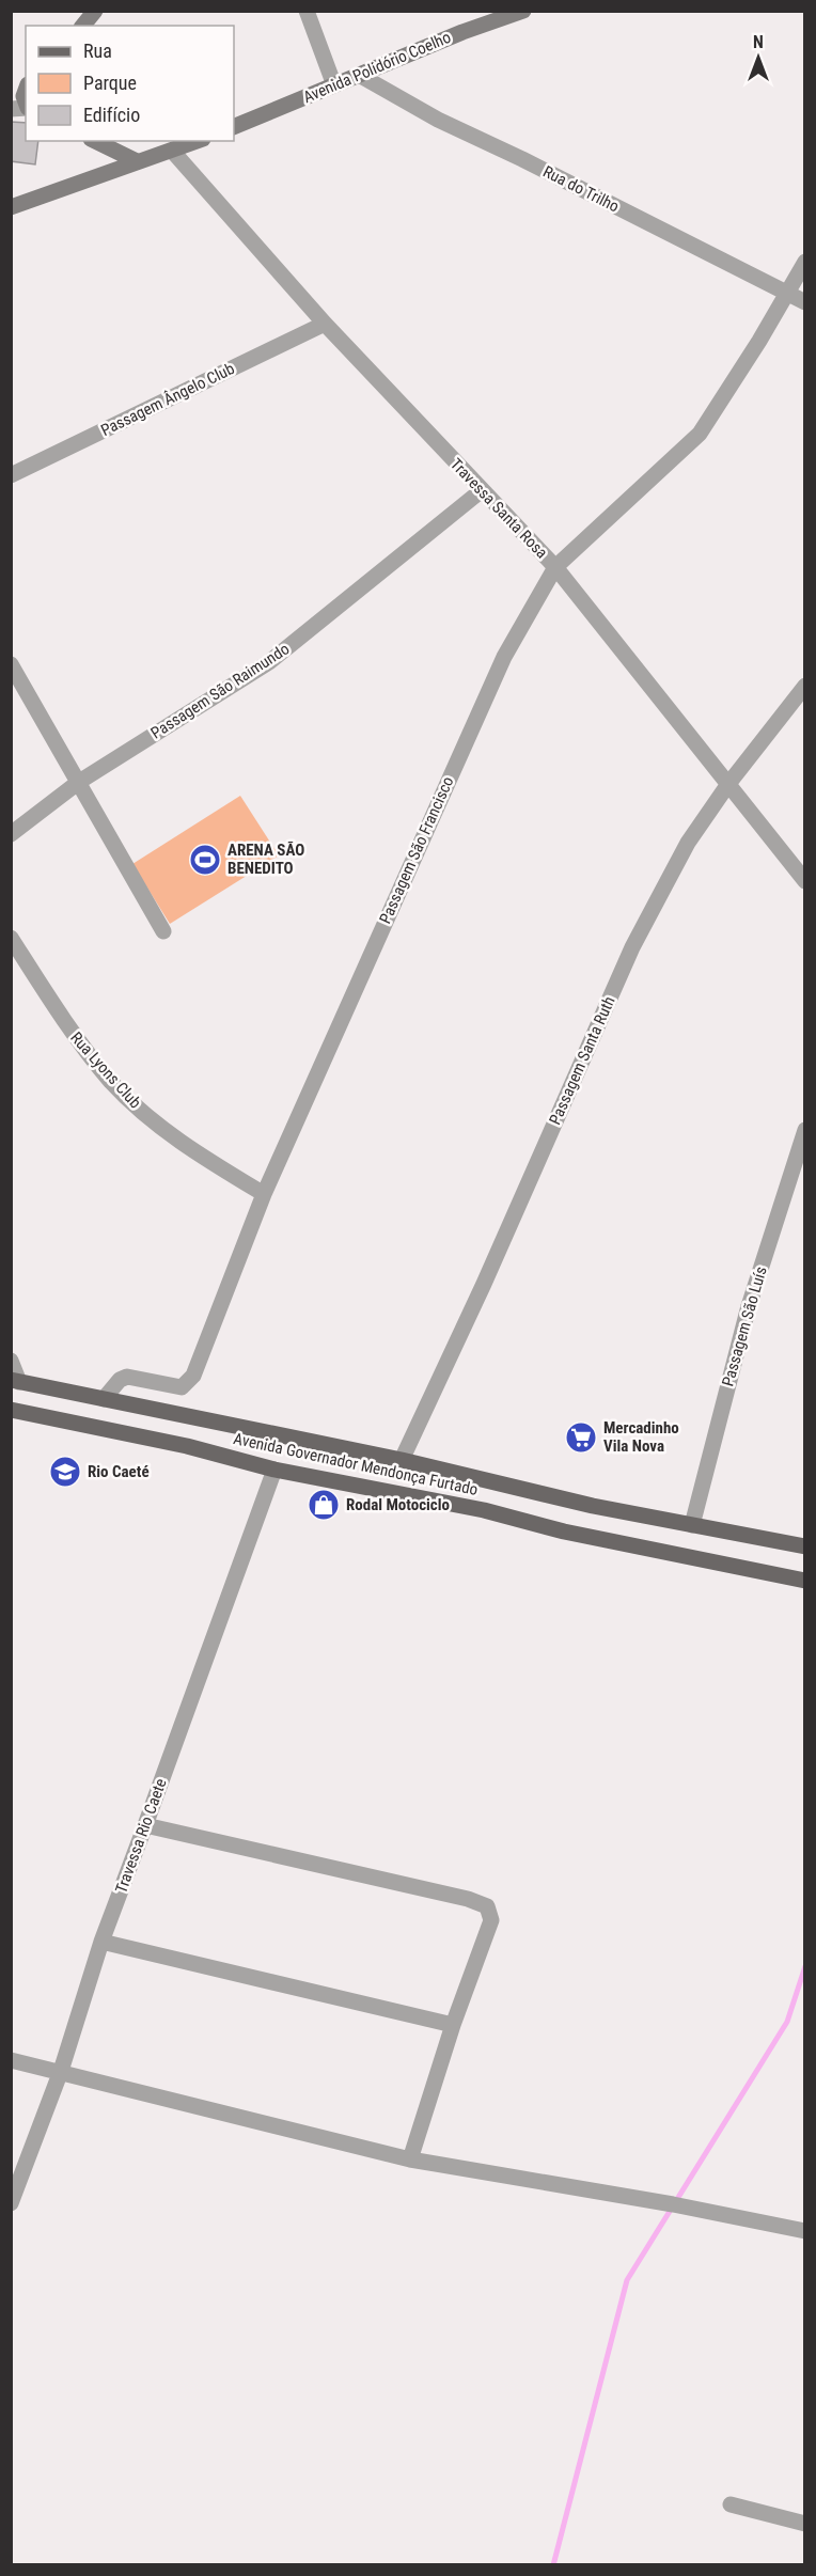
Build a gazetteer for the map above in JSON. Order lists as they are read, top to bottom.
{
  "streets": {
    "main road": ["Avenida Governador Mendonça Furtado"],
    "street": [
      "Avenida Polidório Coelho",
      "Rua do Trilho",
      "Passagem Ângelo Club",
      "Travessa Santa Rosa",
      "Passagem São Raimundo",
      "Passagem São Francisco",
      "Passagem Santa Ruth",
      "Rua Lyons Club",
      "Passagem São Luís",
      "Travessa Rio Caete"
    ]
  },
  "crossings": [
    ["Avenida Polidório Coelho", "Rua do Trilho"],
    ["Rua do Trilho", "Passagem São Francisco"],
    ["Passagem Ângelo Club", "Travessa Santa Rosa"],
    ["Travessa Santa Rosa", "Passagem São Raimundo"],
    ["Travessa Santa Rosa", "Passagem São Francisco"],
    ["Travessa Santa Rosa", "Passagem Santa Ruth"],
    ["Passagem São Francisco", "Rua Lyons Club"],
    ["Passagem São Francisco", "Avenida Governador Mendonça Furtado"],
    ["Passagem Santa Ruth", "Avenida Governador Mendonça Furtado"],
    ["Passagem São Luís", "Avenida Governador Mendonça Furtado"],
    ["Avenida Governador Mendonça Furtado", "Travessa Rio Caete"]
  ],
  "places": {
    "sports": ["ARENA SÃO BENEDITO"],
    "supermarket": ["Mercadinho Vila Nova"],
    "school or university": ["Rio Caeté"],
    "shop": ["Rodal Motociclo"]
  },
  "legend": ["Rua", "Parque", "Edifício"],
  "north": "top"
}
